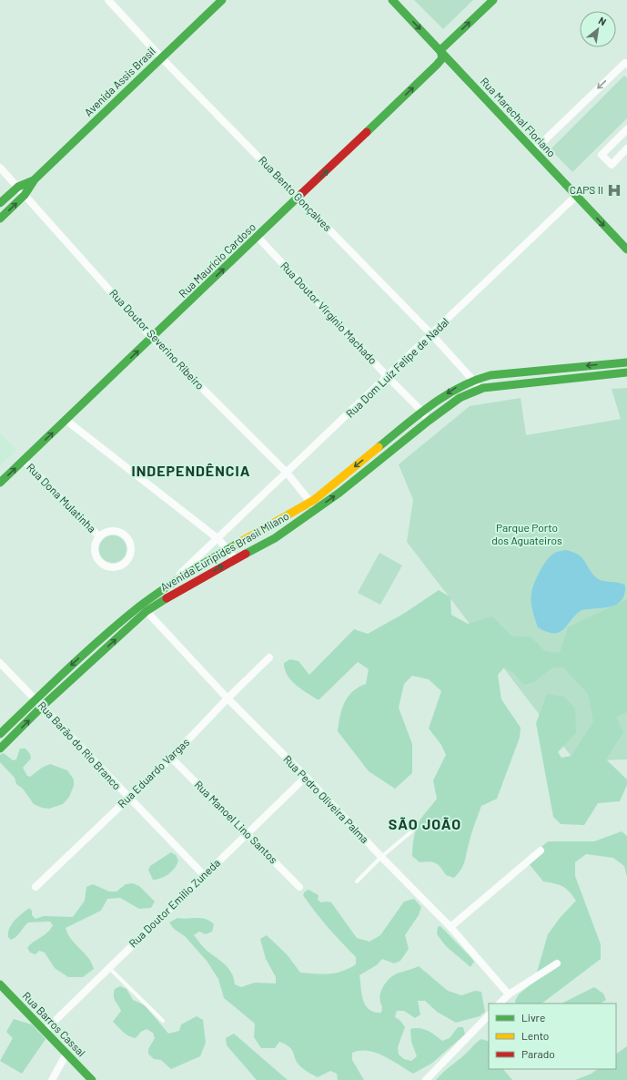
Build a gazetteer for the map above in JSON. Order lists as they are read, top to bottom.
{
  "streets": {
    "main road": [
      "Avenida Assis Brasil",
      "Rua Marechal Floriano",
      "Rua Maurício Cardoso",
      "Avenida Euripides Brasil Milano",
      "Rua Barros Cassal"
    ],
    "street": [
      "Rua Bento Gonçalves",
      "Rua Doutor Virgínio Machado",
      "Rua Doutor Severino Ribeiro",
      "Rua Dom Luiz Felipe de Nadal",
      "Rua Dona Mulatinha",
      "Rua Barão do Rio Branco",
      "Rua Eduardo Vargas",
      "Rua Pedro Oliveira Palma",
      "Rua Manoel Lino Santos",
      "Rua Doutor Emilio Zuneda"
    ]
  },
  "crossings": [
    ["Avenida Assis Brasil", "Rua Bento Gonçalves"],
    ["Avenida Assis Brasil", "Rua Doutor Severino Ribeiro"],
    ["Rua Marechal Floriano", "Rua Maurício Cardoso"],
    ["Rua Marechal Floriano", "Rua Dom Luiz Felipe de Nadal"],
    ["Rua Bento Gonçalves", "Rua Maurício Cardoso"],
    ["Rua Bento Gonçalves", "Rua Dom Luiz Felipe de Nadal"],
    ["Rua Bento Gonçalves", "Avenida Euripides Brasil Milano"],
    ["Rua Maurício Cardoso", "Rua Doutor Virgínio Machado"],
    ["Rua Maurício Cardoso", "Rua Doutor Severino Ribeiro"],
    ["Rua Maurício Cardoso", "Rua Dona Mulatinha"],
    ["Rua Doutor Virgínio Machado", "Rua Dom Luiz Felipe de Nadal"],
    ["Rua Doutor Virgínio Machado", "Avenida Euripides Brasil Milano"],
    ["Rua Doutor Severino Ribeiro", "Rua Dom Luiz Felipe de Nadal"],
    ["Rua Doutor Severino Ribeiro", "Avenida Euripides Brasil Milano"],
    ["Rua Dom Luiz Felipe de Nadal", "Avenida Euripides Brasil Milano"],
    ["Avenida Euripides Brasil Milano", "Rua Barão do Rio Branco"],
    ["Avenida Euripides Brasil Milano", "Rua Pedro Oliveira Palma"],
    ["Rua Barão do Rio Branco", "Rua Eduardo Vargas"],
    ["Rua Barão do Rio Branco", "Rua Doutor Emilio Zuneda"],
    ["Rua Eduardo Vargas", "Rua Pedro Oliveira Palma"],
    ["Rua Eduardo Vargas", "Rua Manoel Lino Santos"],
    ["Rua Pedro Oliveira Palma", "Rua Doutor Emilio Zuneda"],
    ["Rua Manoel Lino Santos", "Rua Doutor Emilio Zuneda"],
    ["Rua Doutor Emilio Zuneda", "Rua Barros Cassal"]
  ],
  "one_way": ["Rua Marechal Floriano", "Rua Maurício Cardoso"],
  "districts": ["INDEPENDÊNCIA", "SÃO JOÃO"],
  "parks": ["Parque Porto dos Aguateiros"],
  "places": {
    "hospital": ["CAPS II"]
  },
  "legend": ["Livre", "Lento", "Parado"],
  "north": "top right"
}
